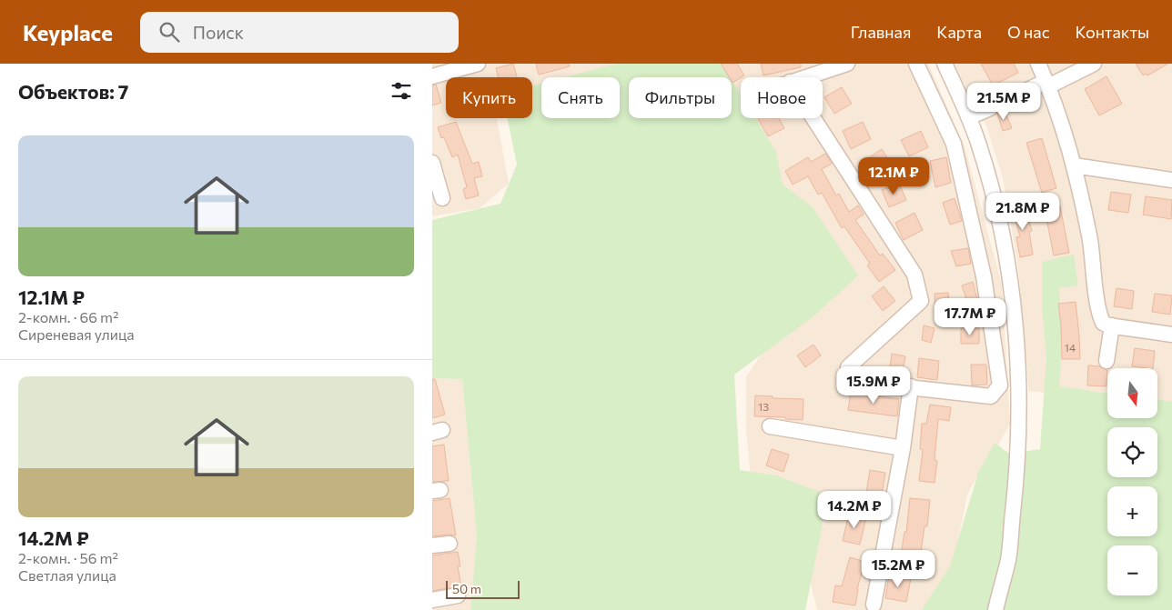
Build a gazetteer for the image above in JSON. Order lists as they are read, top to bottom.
{
  "house_numbers": ["14", "13"],
  "scale_bar": "50 m",
  "north": "bottom",
  "page": {
    "header": "Keyplace",
    "search": "Поиск",
    "nav": [
      "Главная",
      "Карта",
      "О нас",
      "Контакты"
    ],
    "heading": "Объектов: 7",
    "chip": [
      "Купить",
      "Снять",
      "Фильтры",
      "Новое"
    ],
    "price": [
      "21.5M ₽",
      "12.1M ₽",
      "21.8M ₽",
      "17.7M ₽",
      "15.9M ₽",
      "14.2M ₽",
      "15.2M ₽"
    ],
    "list": [
      {
        "name": "12.1M ₽",
        "note": "2-комн. · 66 m² · Сиреневая улица"
      },
      {
        "name": "14.2M ₽",
        "note": "2-комн. · 56 m² · Светлая улица"
      }
    ],
    "map_buttons": ["+", "−"],
    "scale": "50 m"
  }
}
